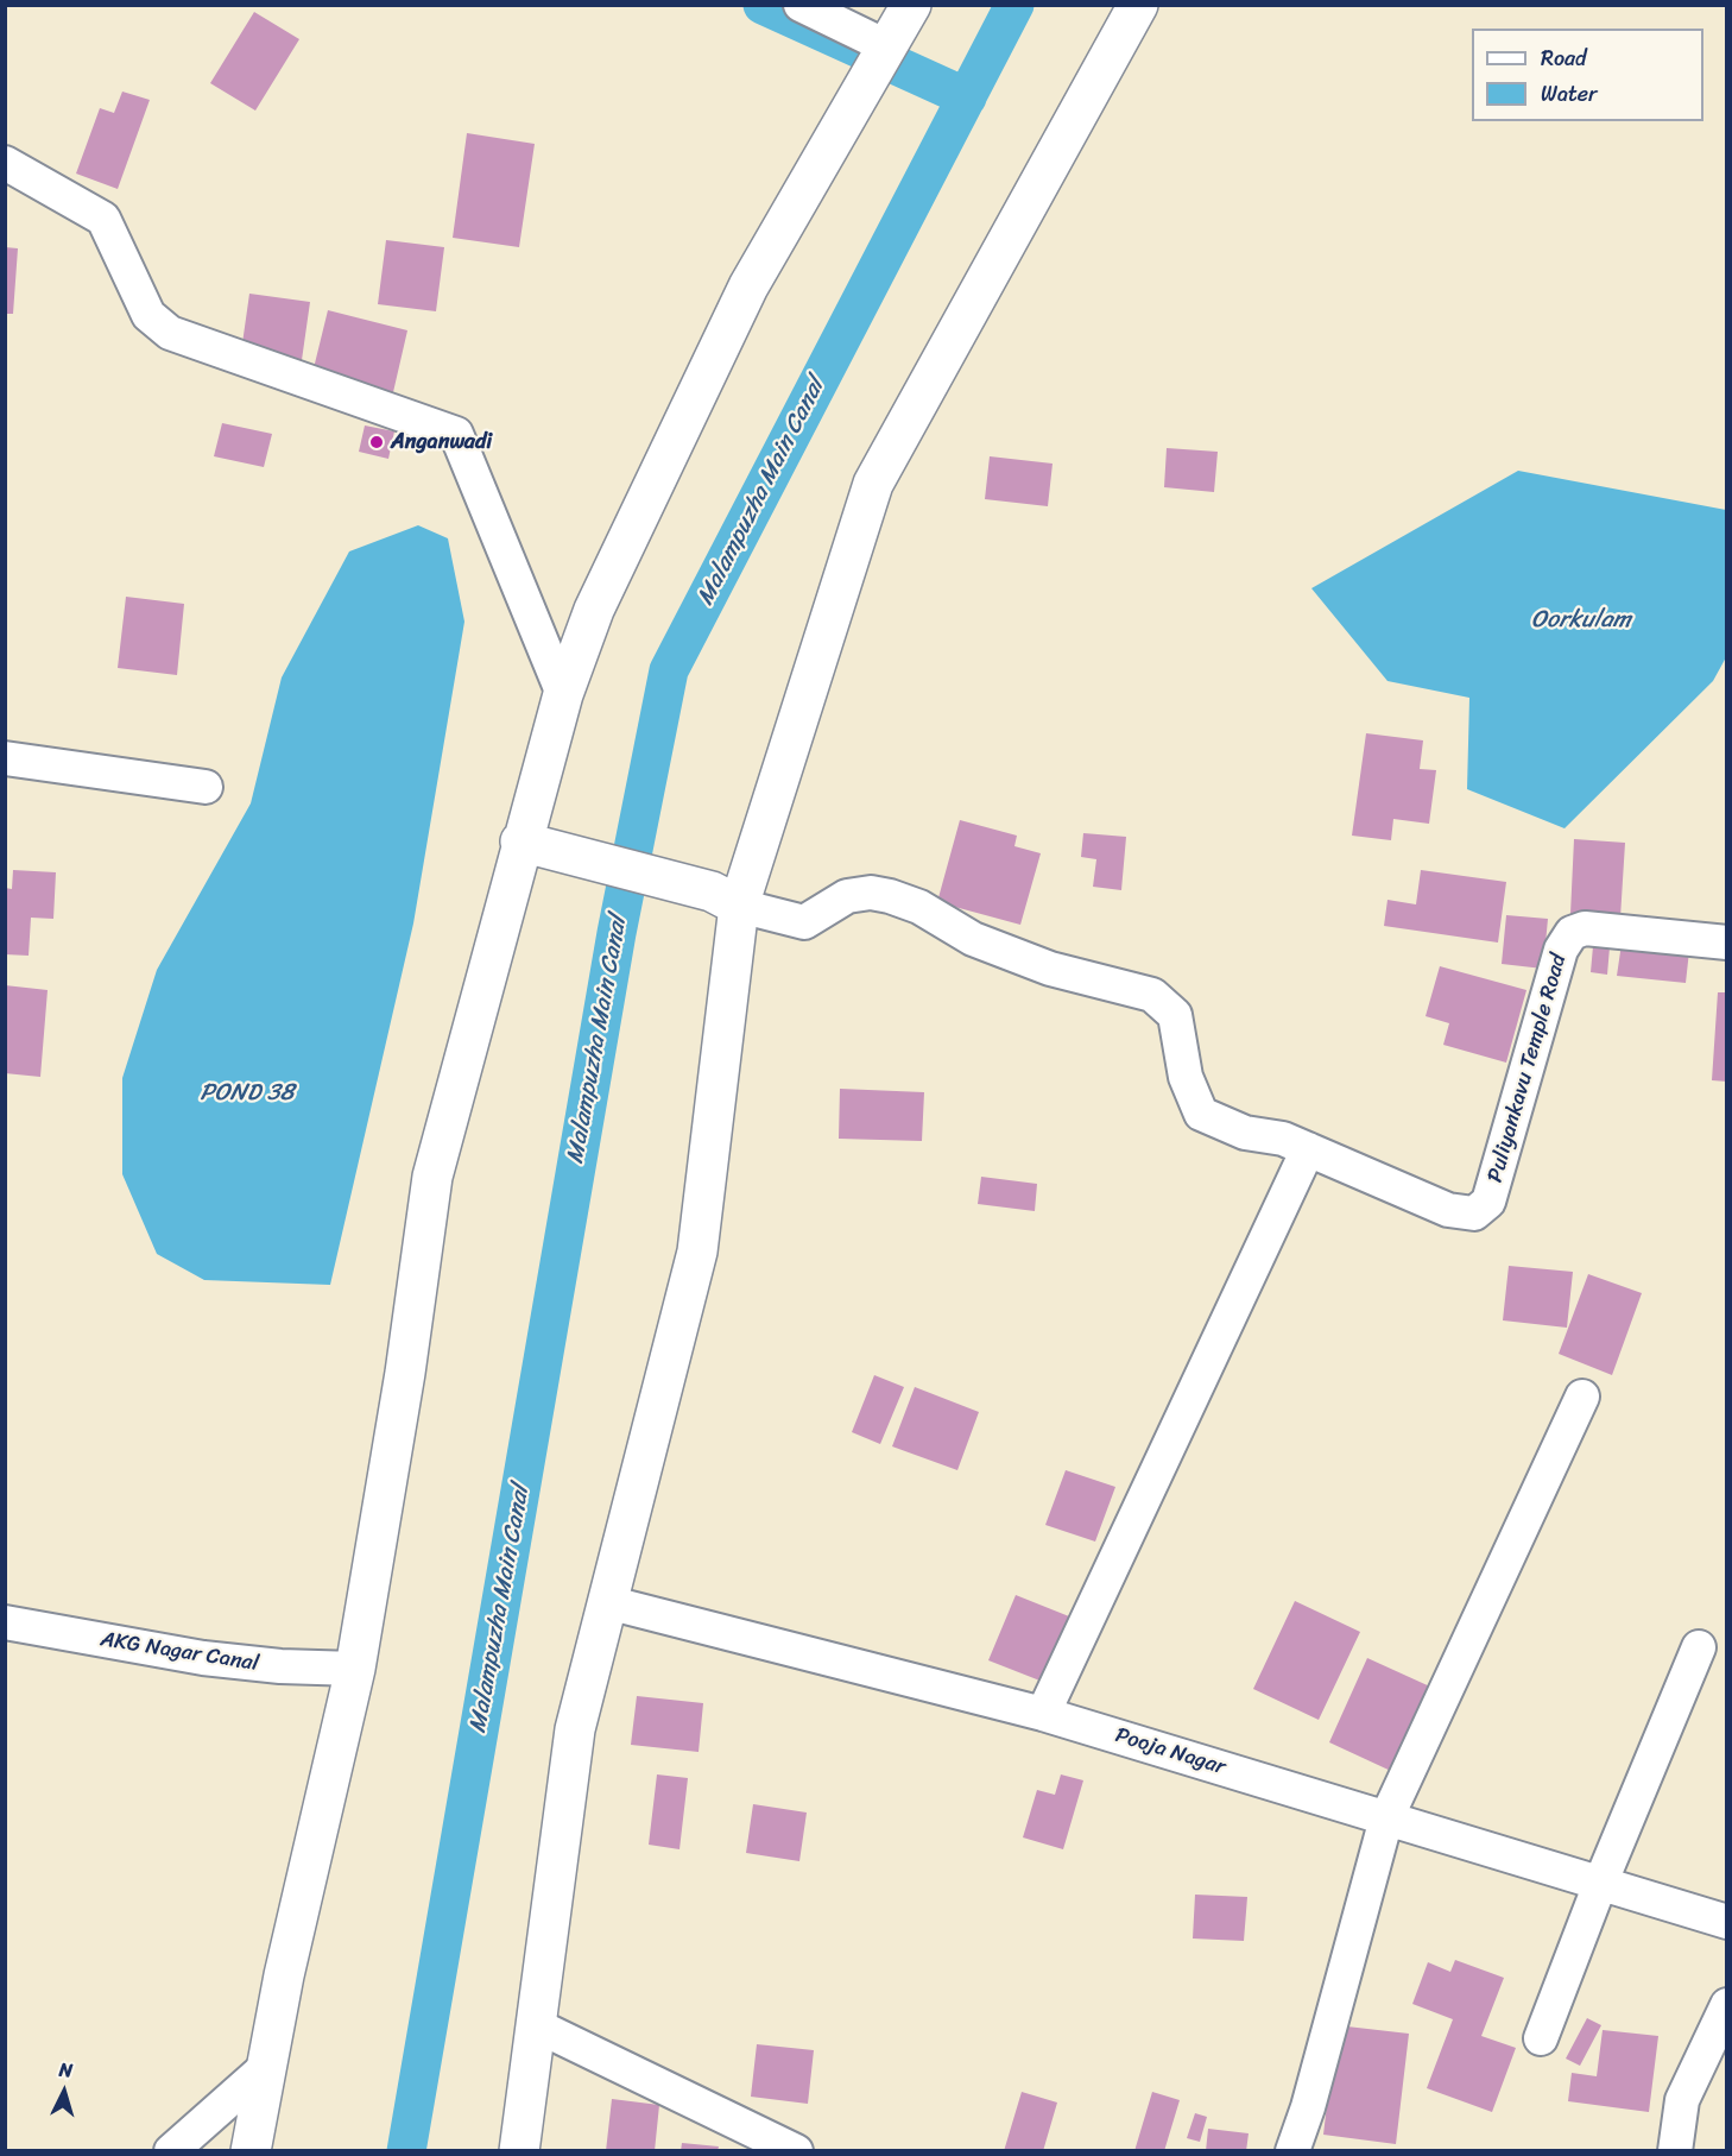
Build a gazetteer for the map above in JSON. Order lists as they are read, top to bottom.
{
  "streets": {
    "street": ["Puliyankavu Temple Road", "AKG Nagar Canal", "Pooja Nagar"]
  },
  "water": ["Malampuzha Main Canal", "Oorkulam", "POND 38"],
  "places": ["Anganwadi"],
  "legend": ["Road", "Water"],
  "north": "top"
}
